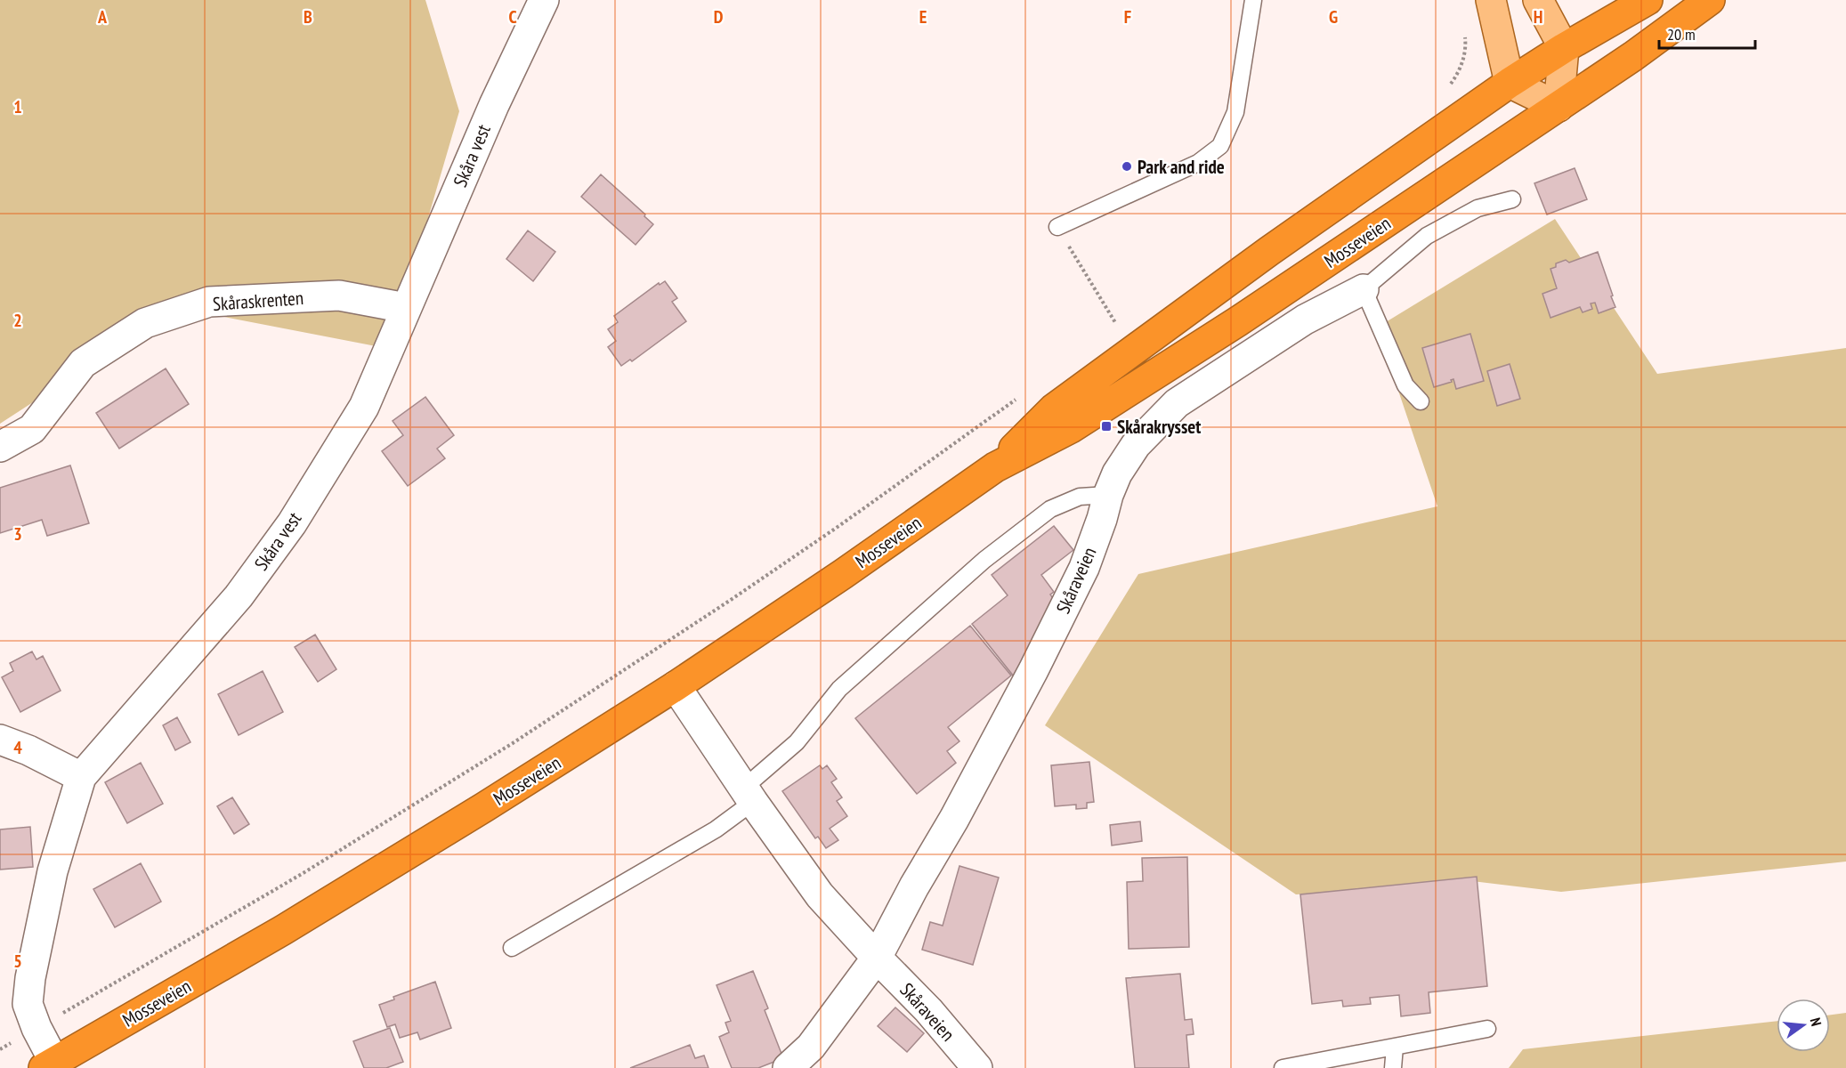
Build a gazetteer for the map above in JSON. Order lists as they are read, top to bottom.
{
  "streets": {
    "highway": ["Mosseveien"],
    "street": ["Skåra vest", "Skåraskrenten", "Skåraveien"]
  },
  "crossings": [
    ["Skåra vest", "Mosseveien"],
    ["Skåra vest", "Skåraskrenten"],
    ["Mosseveien", "Skåraveien"]
  ],
  "places": {
    "other": ["Park and ride"],
    "transit": ["Skårakrysset"]
  },
  "scale_bar": "20 m",
  "north": "right",
  "grid": {
    "columns": [
      "A",
      "B",
      "C",
      "D",
      "E",
      "F",
      "G",
      "H"
    ],
    "rows": [
      "1",
      "2",
      "3",
      "4",
      "5"
    ]
  }
}
